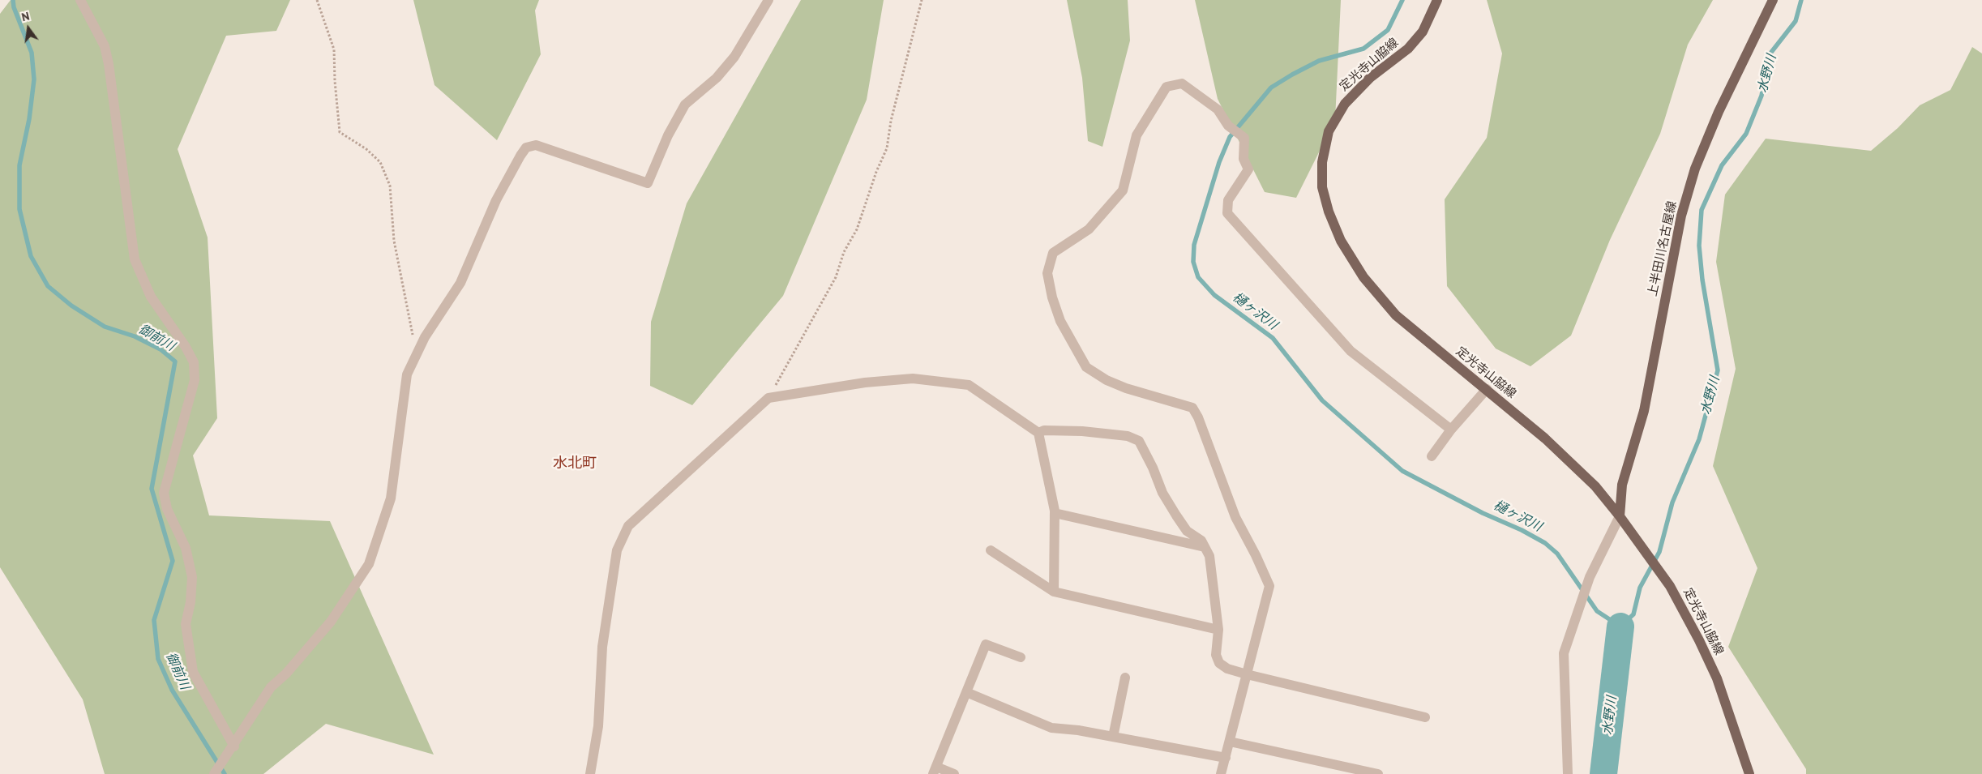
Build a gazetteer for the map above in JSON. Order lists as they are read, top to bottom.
{
  "streets": {
    "main road": ["定光寺山脇線", "上半田川名古屋線"]
  },
  "crossings": [
    ["定光寺山脇線", "上半田川名古屋線"]
  ],
  "districts": ["水北町"],
  "water": ["水野川", "樋ヶ沢川", "御前川"],
  "north": "top"
}
